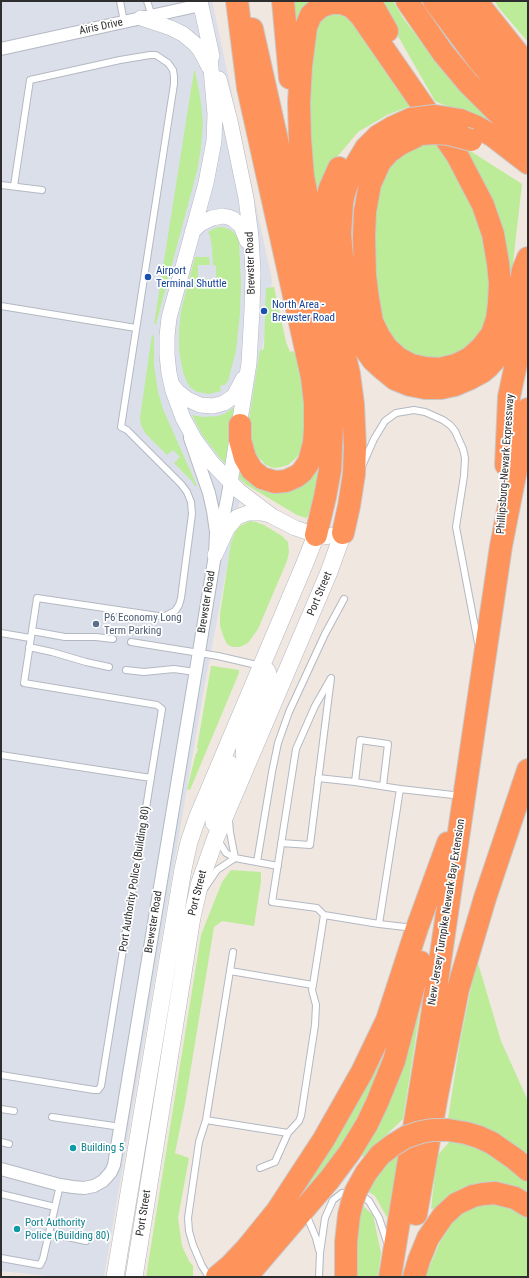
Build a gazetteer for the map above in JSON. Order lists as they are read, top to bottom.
{
  "streets": {
    "highway": ["Phillipsburg-Newark Expressway", "New Jersey Turnpike Newark Bay Extension"],
    "main road": ["Port Street"],
    "street": ["Airis Drive", "Brewster Road"],
    "lane": ["Port Authority Police (Building 80)"]
  },
  "crossings": [
    ["Airis Drive", "Brewster Road"],
    ["Brewster Road", "Port Street"],
    ["Phillipsburg-Newark Expressway", "New Jersey Turnpike Newark Bay Extension"]
  ],
  "places": [
    "Airport Terminal Shuttle",
    "North Area - Brewster Road",
    "P6 Economy Long Term Parking",
    "Building 5",
    "Port Authority Police (Building 80)"
  ]
}
